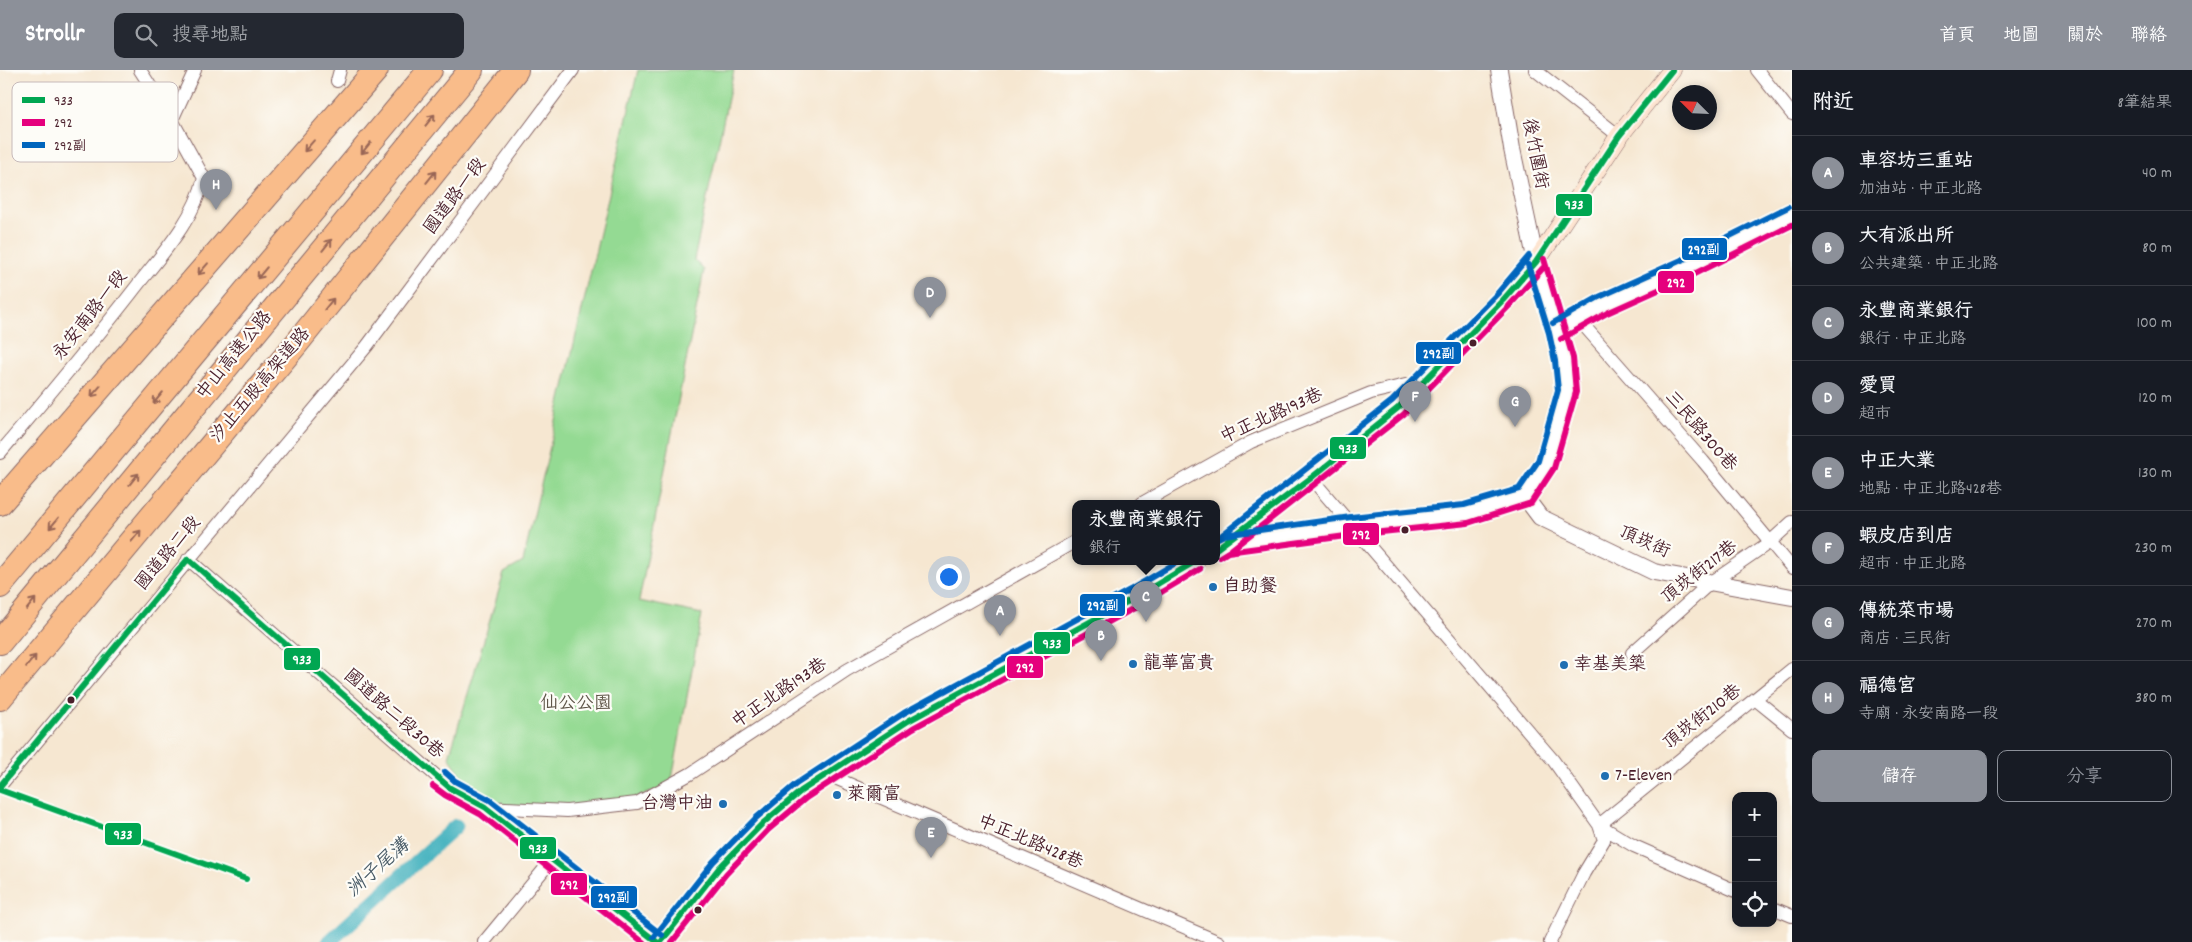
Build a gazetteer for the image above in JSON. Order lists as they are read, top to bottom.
{
  "streets": {
    "highway": ["中山高速公路", "汐止五股高架道路"],
    "street": [
      "後竹圍街",
      "國道路一段",
      "永安南路一段",
      "中正北路193巷",
      "三民路300巷",
      "頂崁街",
      "國道路二段",
      "頂崁街217巷",
      "國道路二段30巷",
      "頂崁街210巷",
      "中正北路428巷"
    ]
  },
  "crossings": [
    ["後竹圍街", "頂崁街"],
    ["國道路一段", "國道路二段"],
    ["中正北路193巷", "國道路二段30巷"],
    ["三民路300巷", "頂崁街217巷"],
    ["頂崁街", "頂崁街217巷"],
    ["國道路二段", "國道路二段30巷"]
  ],
  "water": ["洲子尾溝"],
  "parks": ["仙公公園"],
  "places": [
    "自助餐",
    "龍華富貴",
    "幸基美築",
    "7-Eleven",
    "萊爾富",
    "台灣中油"
  ],
  "lines": ["transit line 933", "transit line 292副", "transit line 292"],
  "legend": ["933", "292", "292副"],
  "north": "top left",
  "page": {
    "header": "Strollr",
    "search": "搜尋地點",
    "nav": [
      "首頁",
      "地圖",
      "關於",
      "聯絡"
    ],
    "heading": ["附近", "8筆結果"],
    "list": [
      {
        "mark": "A",
        "name": "車容坊三重站",
        "note": "加油站 · 中正北路",
        "value": "40 m"
      },
      {
        "mark": "B",
        "name": "大有派出所",
        "note": "公共建築 · 中正北路",
        "value": "80 m"
      },
      {
        "mark": "C",
        "name": "永豐商業銀行",
        "note": "銀行 · 中正北路",
        "value": "100 m"
      },
      {
        "mark": "D",
        "name": "愛買",
        "note": "超市",
        "value": "120 m"
      },
      {
        "mark": "E",
        "name": "中正大業",
        "note": "地點 · 中正北路428巷",
        "value": "130 m"
      },
      {
        "mark": "F",
        "name": "蝦皮店到店",
        "note": "超市 · 中正北路",
        "value": "230 m"
      },
      {
        "mark": "G",
        "name": "傳統菜市場",
        "note": "商店 · 三民街",
        "value": "270 m"
      },
      {
        "mark": "H",
        "name": "福德宮",
        "note": "寺廟 · 永安南路一段",
        "value": "380 m"
      }
    ],
    "pins": [
      "H",
      "D",
      "F",
      "G",
      "C",
      "A",
      "B",
      "E"
    ],
    "popup": ["永豐商業銀行", "銀行"],
    "buttons": ["儲存", "分享"],
    "map_buttons": ["+", "−"]
  }
}
